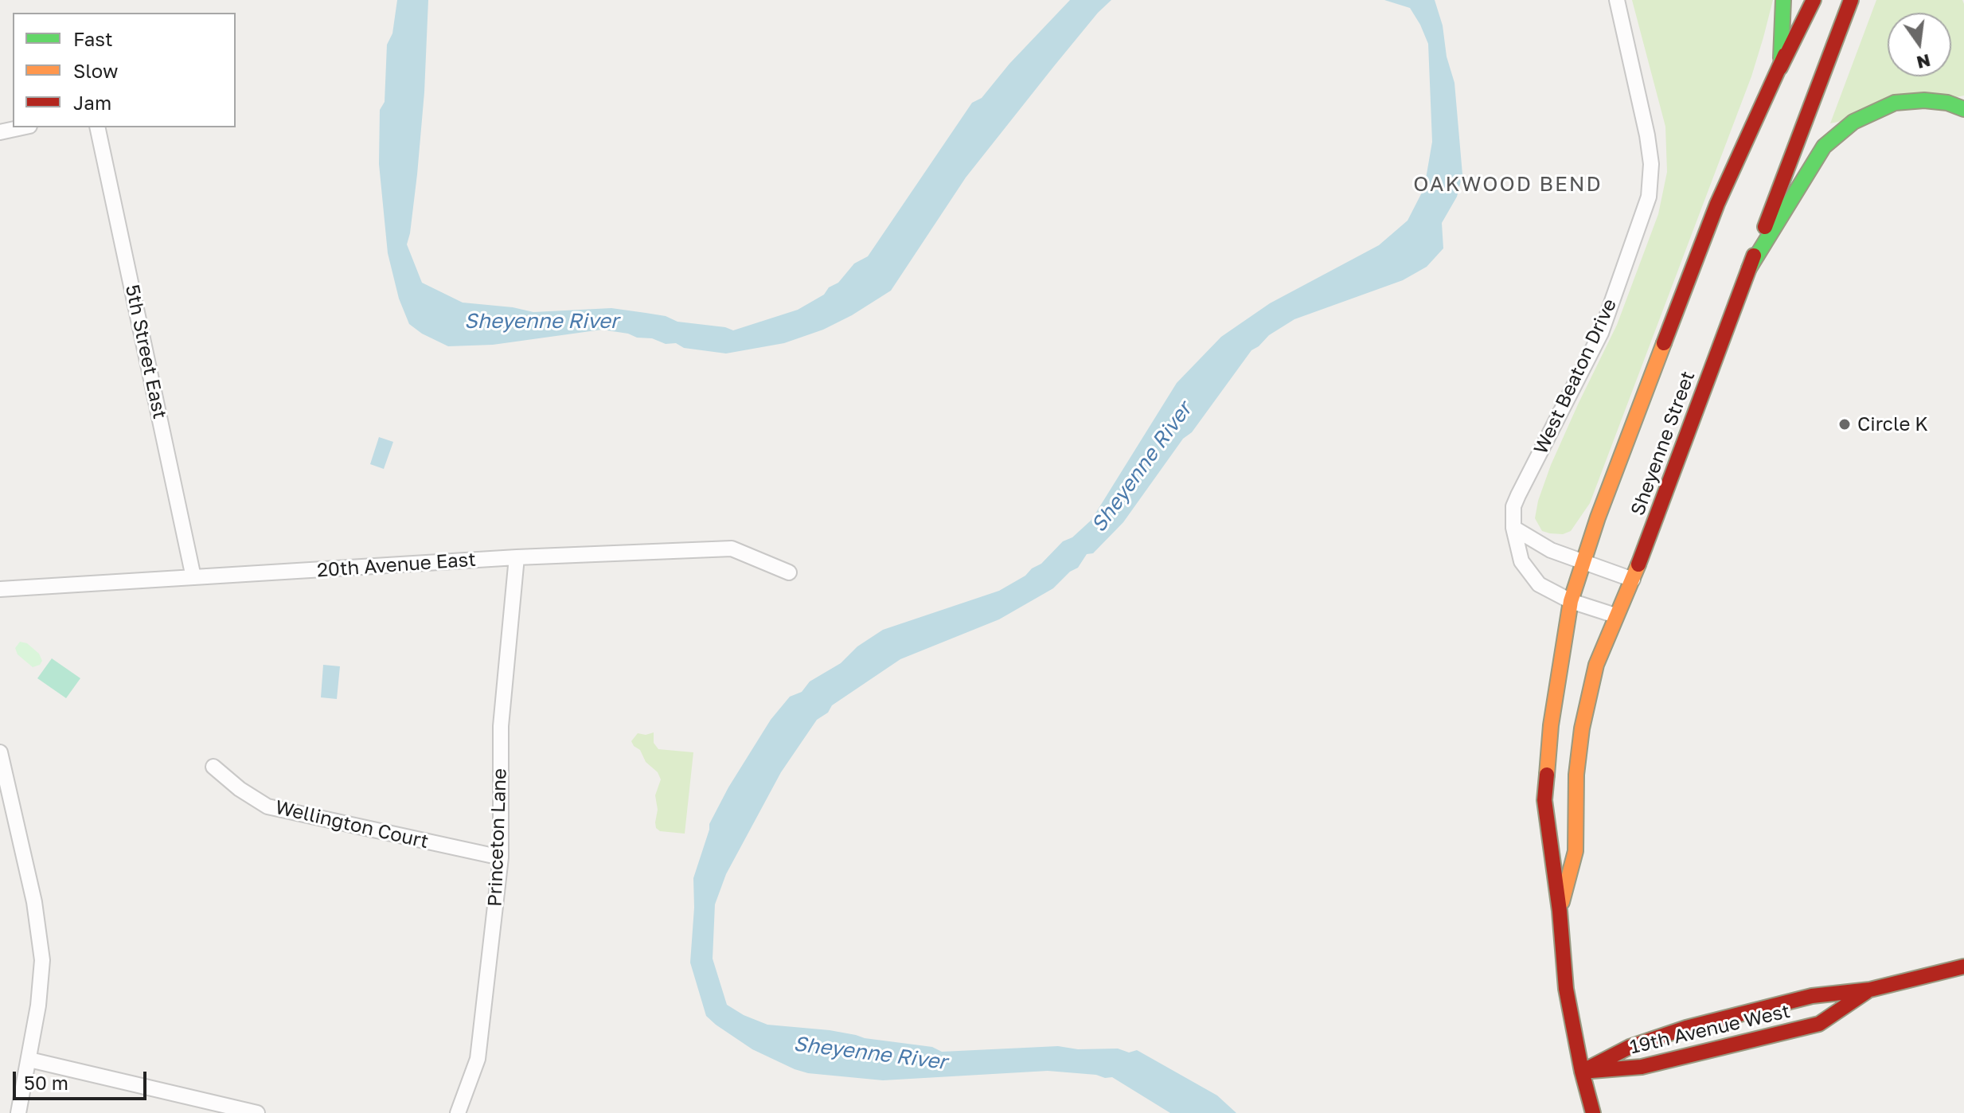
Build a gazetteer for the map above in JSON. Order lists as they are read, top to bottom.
{
  "streets": {
    "main road": ["Sheyenne Street", "19th Avenue West"],
    "street": [
      "5th Street East",
      "West Beaton Drive",
      "20th Avenue East",
      "Wellington Court",
      "Princeton Lane"
    ]
  },
  "crossings": [
    ["5th Street East", "20th Avenue East"],
    ["West Beaton Drive", "Sheyenne Street"],
    ["Sheyenne Street", "19th Avenue West"],
    ["20th Avenue East", "Princeton Lane"],
    ["Wellington Court", "Princeton Lane"]
  ],
  "districts": ["OAKWOOD BEND"],
  "water": ["Sheyenne River"],
  "places": ["Circle K"],
  "legend": ["Fast", "Slow", "Jam"],
  "scale_bar": "50 m",
  "north": "bottom"
}
